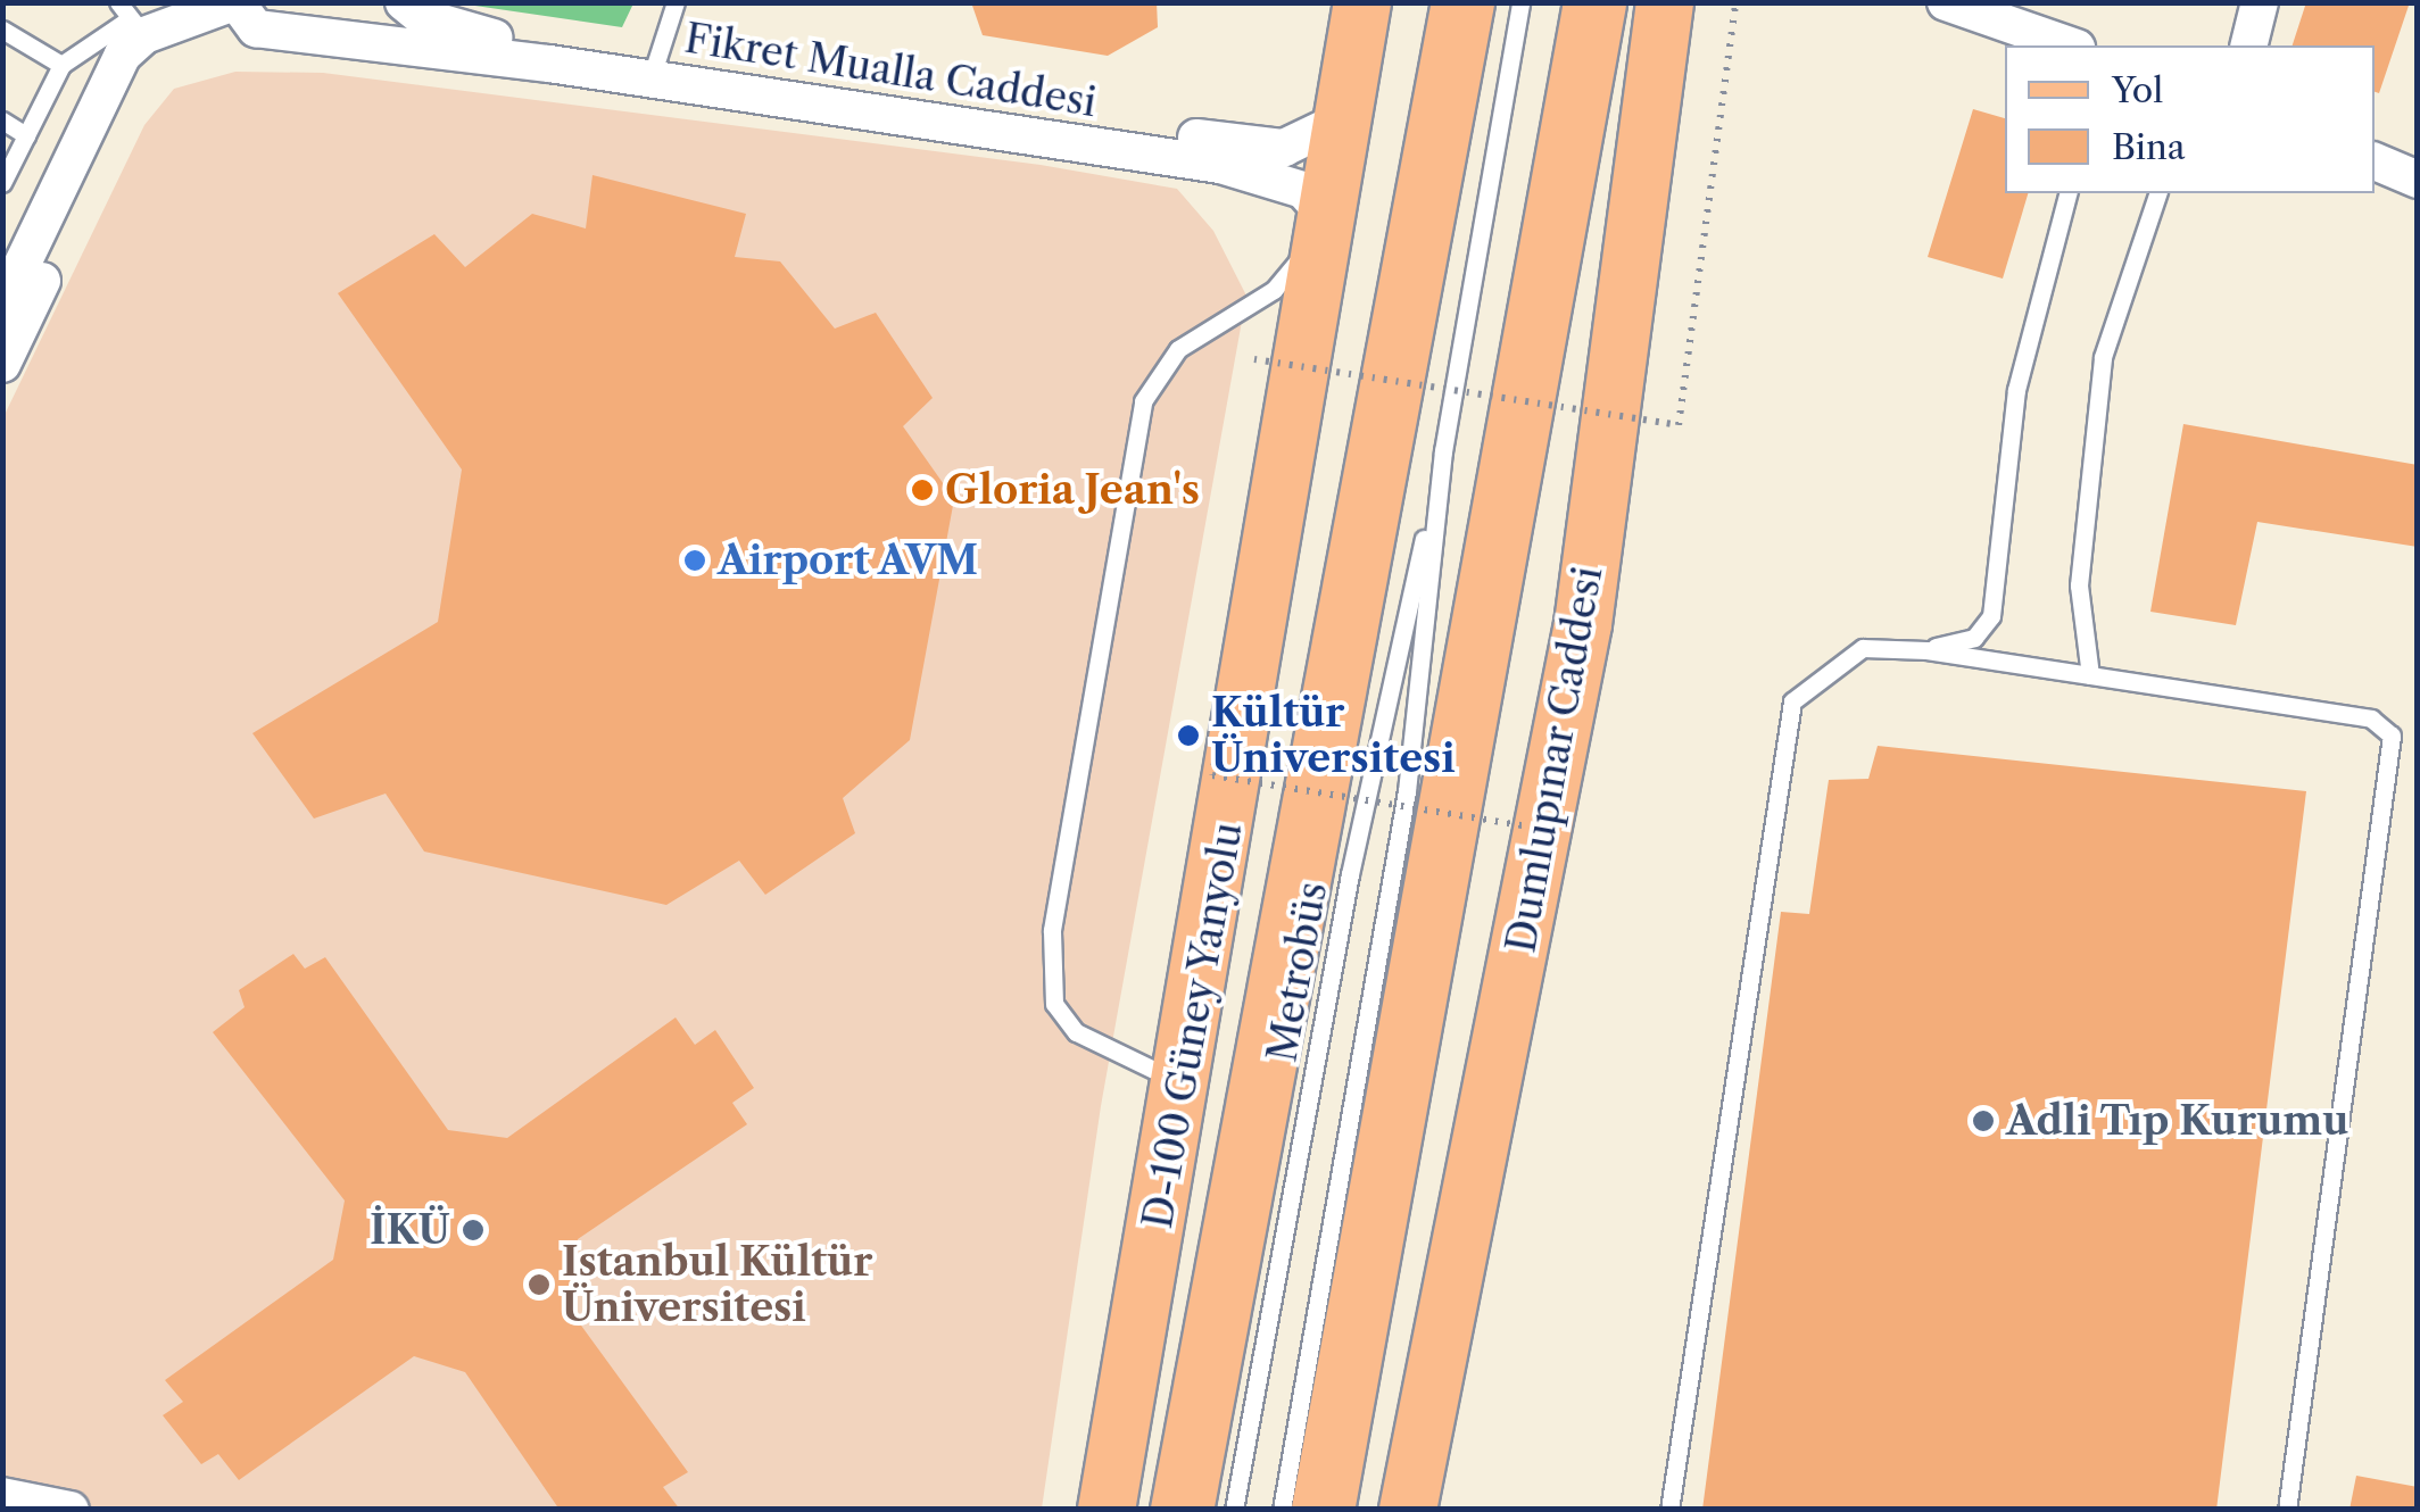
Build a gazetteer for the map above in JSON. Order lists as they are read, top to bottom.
{
  "streets": {
    "main road": ["Dumlupınar Caddesi", "D-100 Güney Yanyolu"],
    "street": ["Fikret Mualla Caddesi"],
    "lane": ["Metrobüs"]
  },
  "crossings": [
    ["Fikret Mualla Caddesi", "D-100 Güney Yanyolu"]
  ],
  "places": [
    "Gloria Jean's",
    "Airport AVM",
    "Kültür Üniversitesi",
    "Adli Tıp Kurumu",
    "İKÜ",
    "Istanbul Kültür Üniversitesi"
  ],
  "legend": ["Yol", "Bina"]
}
